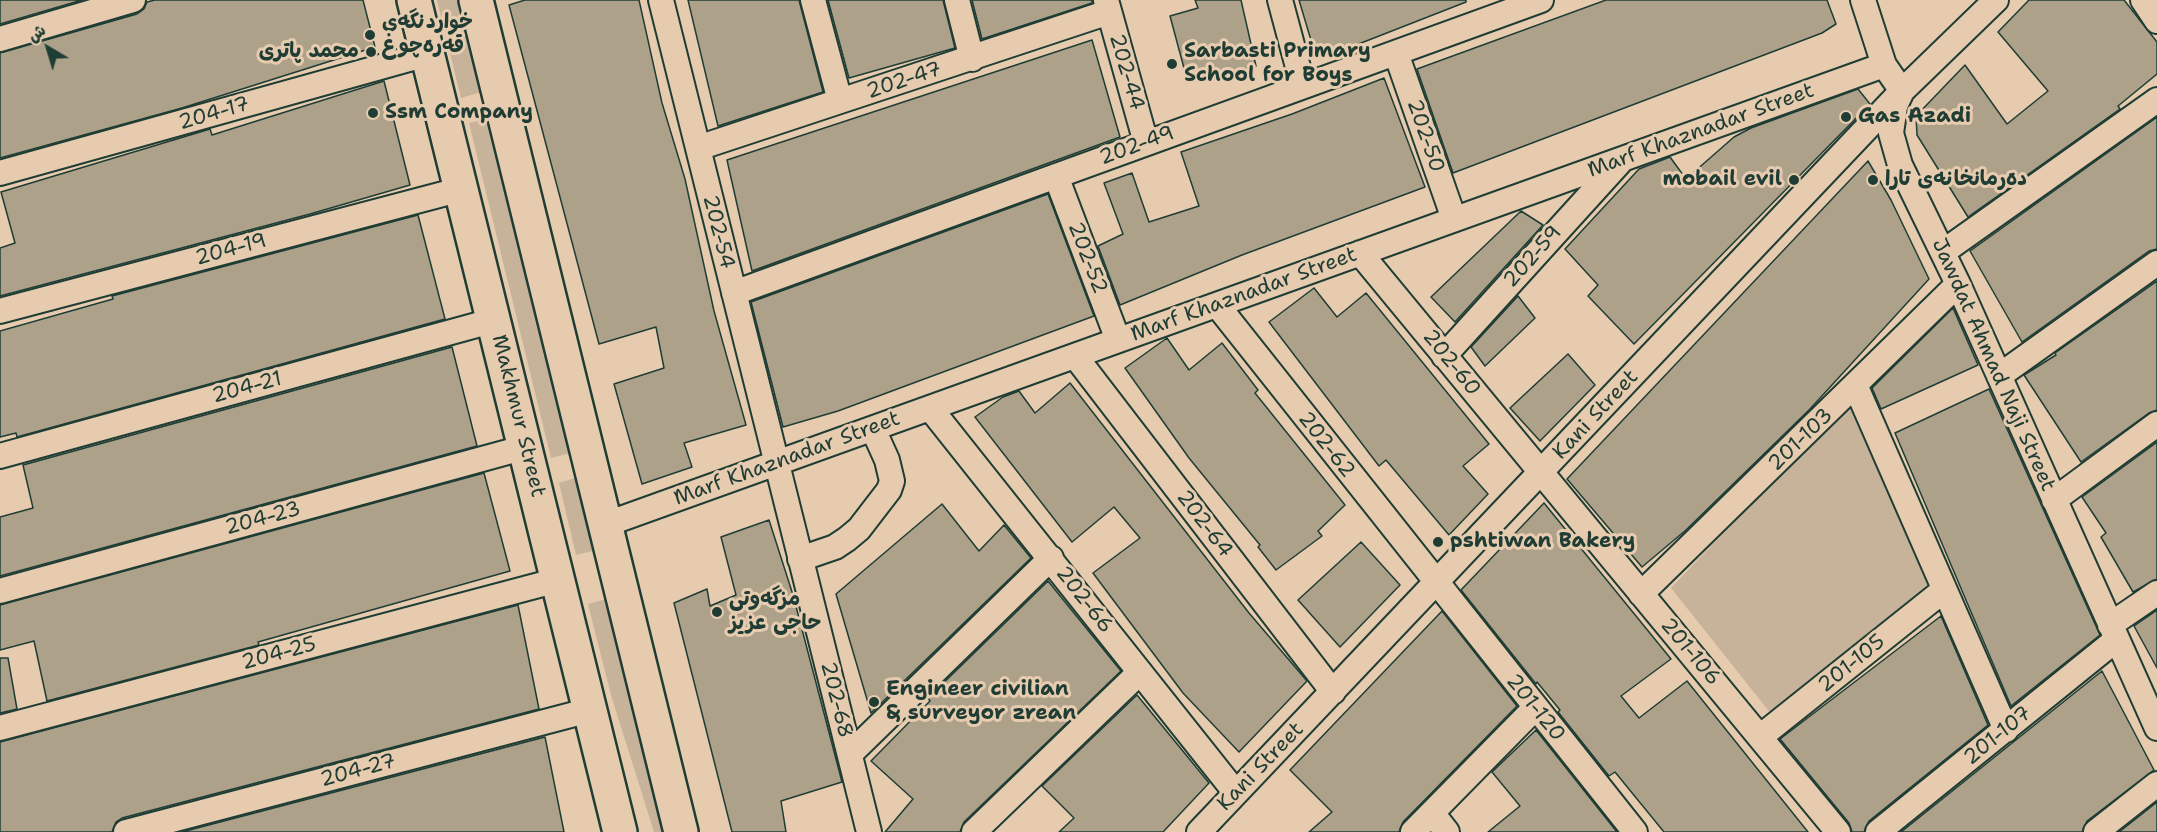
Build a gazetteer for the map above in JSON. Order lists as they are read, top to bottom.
{
  "streets": {
    "highway": ["Makhmur Street"],
    "street": [
      "202-44",
      "202-47",
      "204-17",
      "Marf Khaznadar Street",
      "202-50",
      "202-49",
      "202-54",
      "204-19",
      "202-59",
      "202-52",
      "202-60",
      "Jawdat Ahmad Naji Street",
      "204-21",
      "Kani Street",
      "201-103",
      "202-62",
      "204-23",
      "202-64",
      "202-66",
      "201-106",
      "204-25",
      "201-105",
      "202-68",
      "201-120",
      "201-107",
      "204-27"
    ]
  },
  "crossings": [
    ["202-44", "202-47"],
    ["202-44", "202-49"],
    ["202-47", "202-54"],
    ["204-17", "Makhmur Street"],
    ["Marf Khaznadar Street", "202-50"],
    ["Marf Khaznadar Street", "202-54"],
    ["Marf Khaznadar Street", "202-59"],
    ["Marf Khaznadar Street", "202-52"],
    ["Marf Khaznadar Street", "202-60"],
    ["Marf Khaznadar Street", "202-62"],
    ["Marf Khaznadar Street", "202-64"],
    ["Marf Khaznadar Street", "202-66"],
    ["Marf Khaznadar Street", "202-68"],
    ["202-50", "202-49"],
    ["202-49", "202-54"],
    ["202-49", "202-52"],
    ["202-54", "202-68"],
    ["204-19", "Makhmur Street"],
    ["202-59", "202-60"],
    ["202-60", "Kani Street"],
    ["202-60", "201-106"],
    ["Jawdat Ahmad Naji Street", "Kani Street"],
    ["Jawdat Ahmad Naji Street", "201-103"],
    ["Jawdat Ahmad Naji Street", "201-107"],
    ["204-21", "Makhmur Street"],
    ["Kani Street", "202-62"],
    ["Kani Street", "202-64"],
    ["Kani Street", "202-66"],
    ["Kani Street", "201-106"],
    ["Kani Street", "201-120"],
    ["Makhmur Street", "204-23"],
    ["Makhmur Street", "204-25"],
    ["Makhmur Street", "204-27"],
    ["201-103", "201-106"],
    ["202-62", "201-120"],
    ["201-106", "201-105"]
  ],
  "places": [
    "خواردنگەی قەرەچوغ",
    "محمد پاتری",
    "Sarbasti Primary School for Boys",
    "Ssm Company",
    "Gas Azadi",
    "mobail evil",
    "دەرمانخانەی تارا",
    "pshtiwan Bakery",
    "مزگەوتی حاجی عزیز",
    "Engineer civilian & surveyor zrean"
  ],
  "north": "top left"
}
